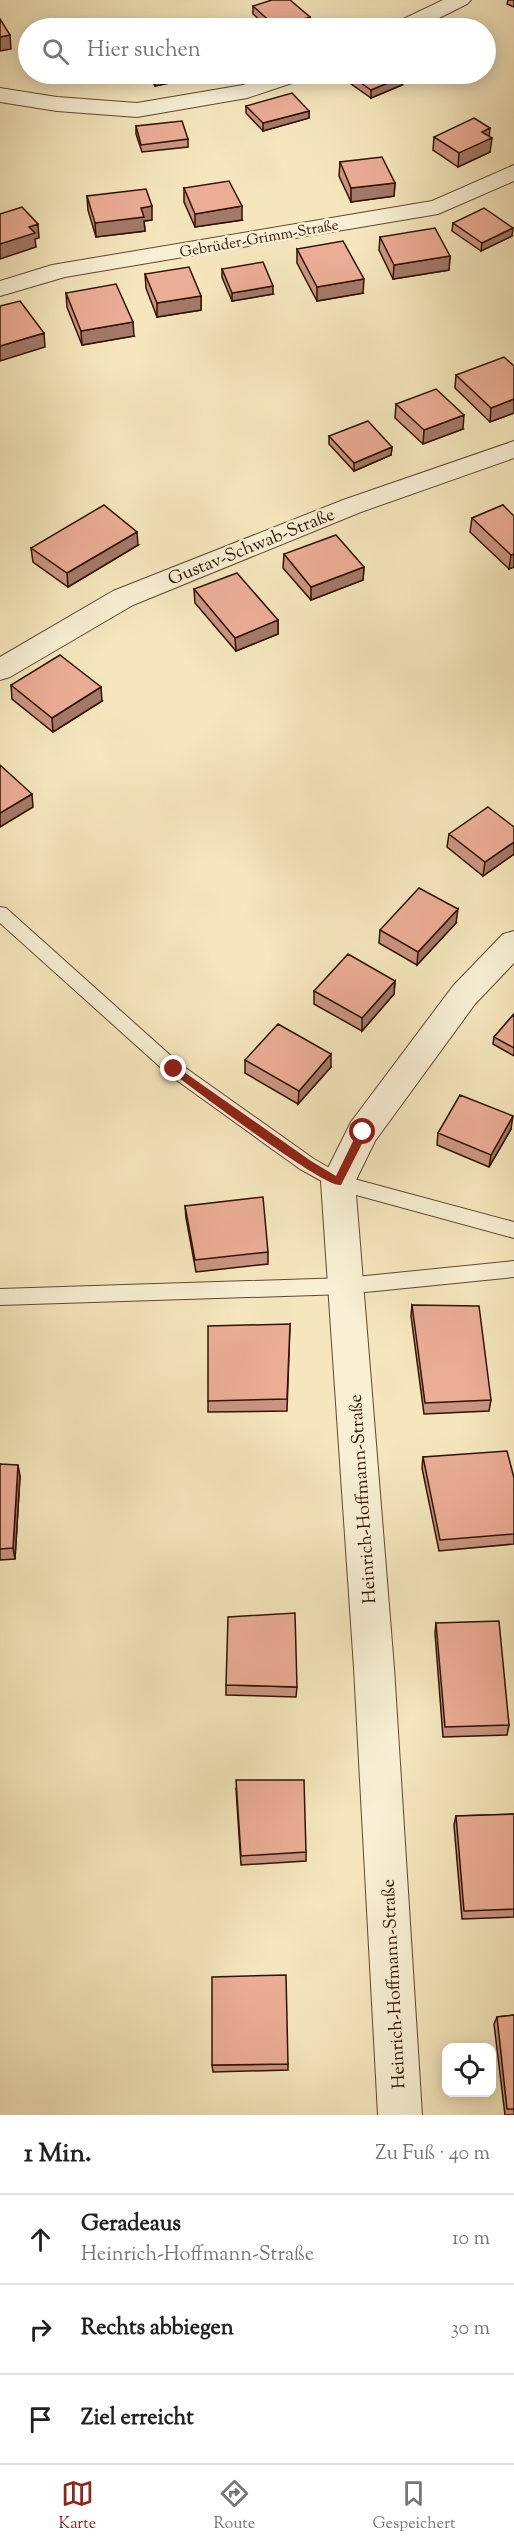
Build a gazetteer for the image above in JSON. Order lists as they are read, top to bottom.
{
  "streets": {
    "street": ["Gebrüder-Grimm-Straße", "Gustav-Schwab-Straße", "Heinrich-Hoffmann-Straße"]
  },
  "page": {
    "search": "Hier suchen",
    "heading": ["1 Min.", "Zu Fuß · 40 m"],
    "list": [
      ["Geradeaus", "Heinrich-Hoffmann-Straße", "10 m"],
      ["Rechts abbiegen", "30 m"],
      "Ziel erreicht"
    ],
    "nav": ["Karte", "Route", "Gespeichert"]
  }
}
